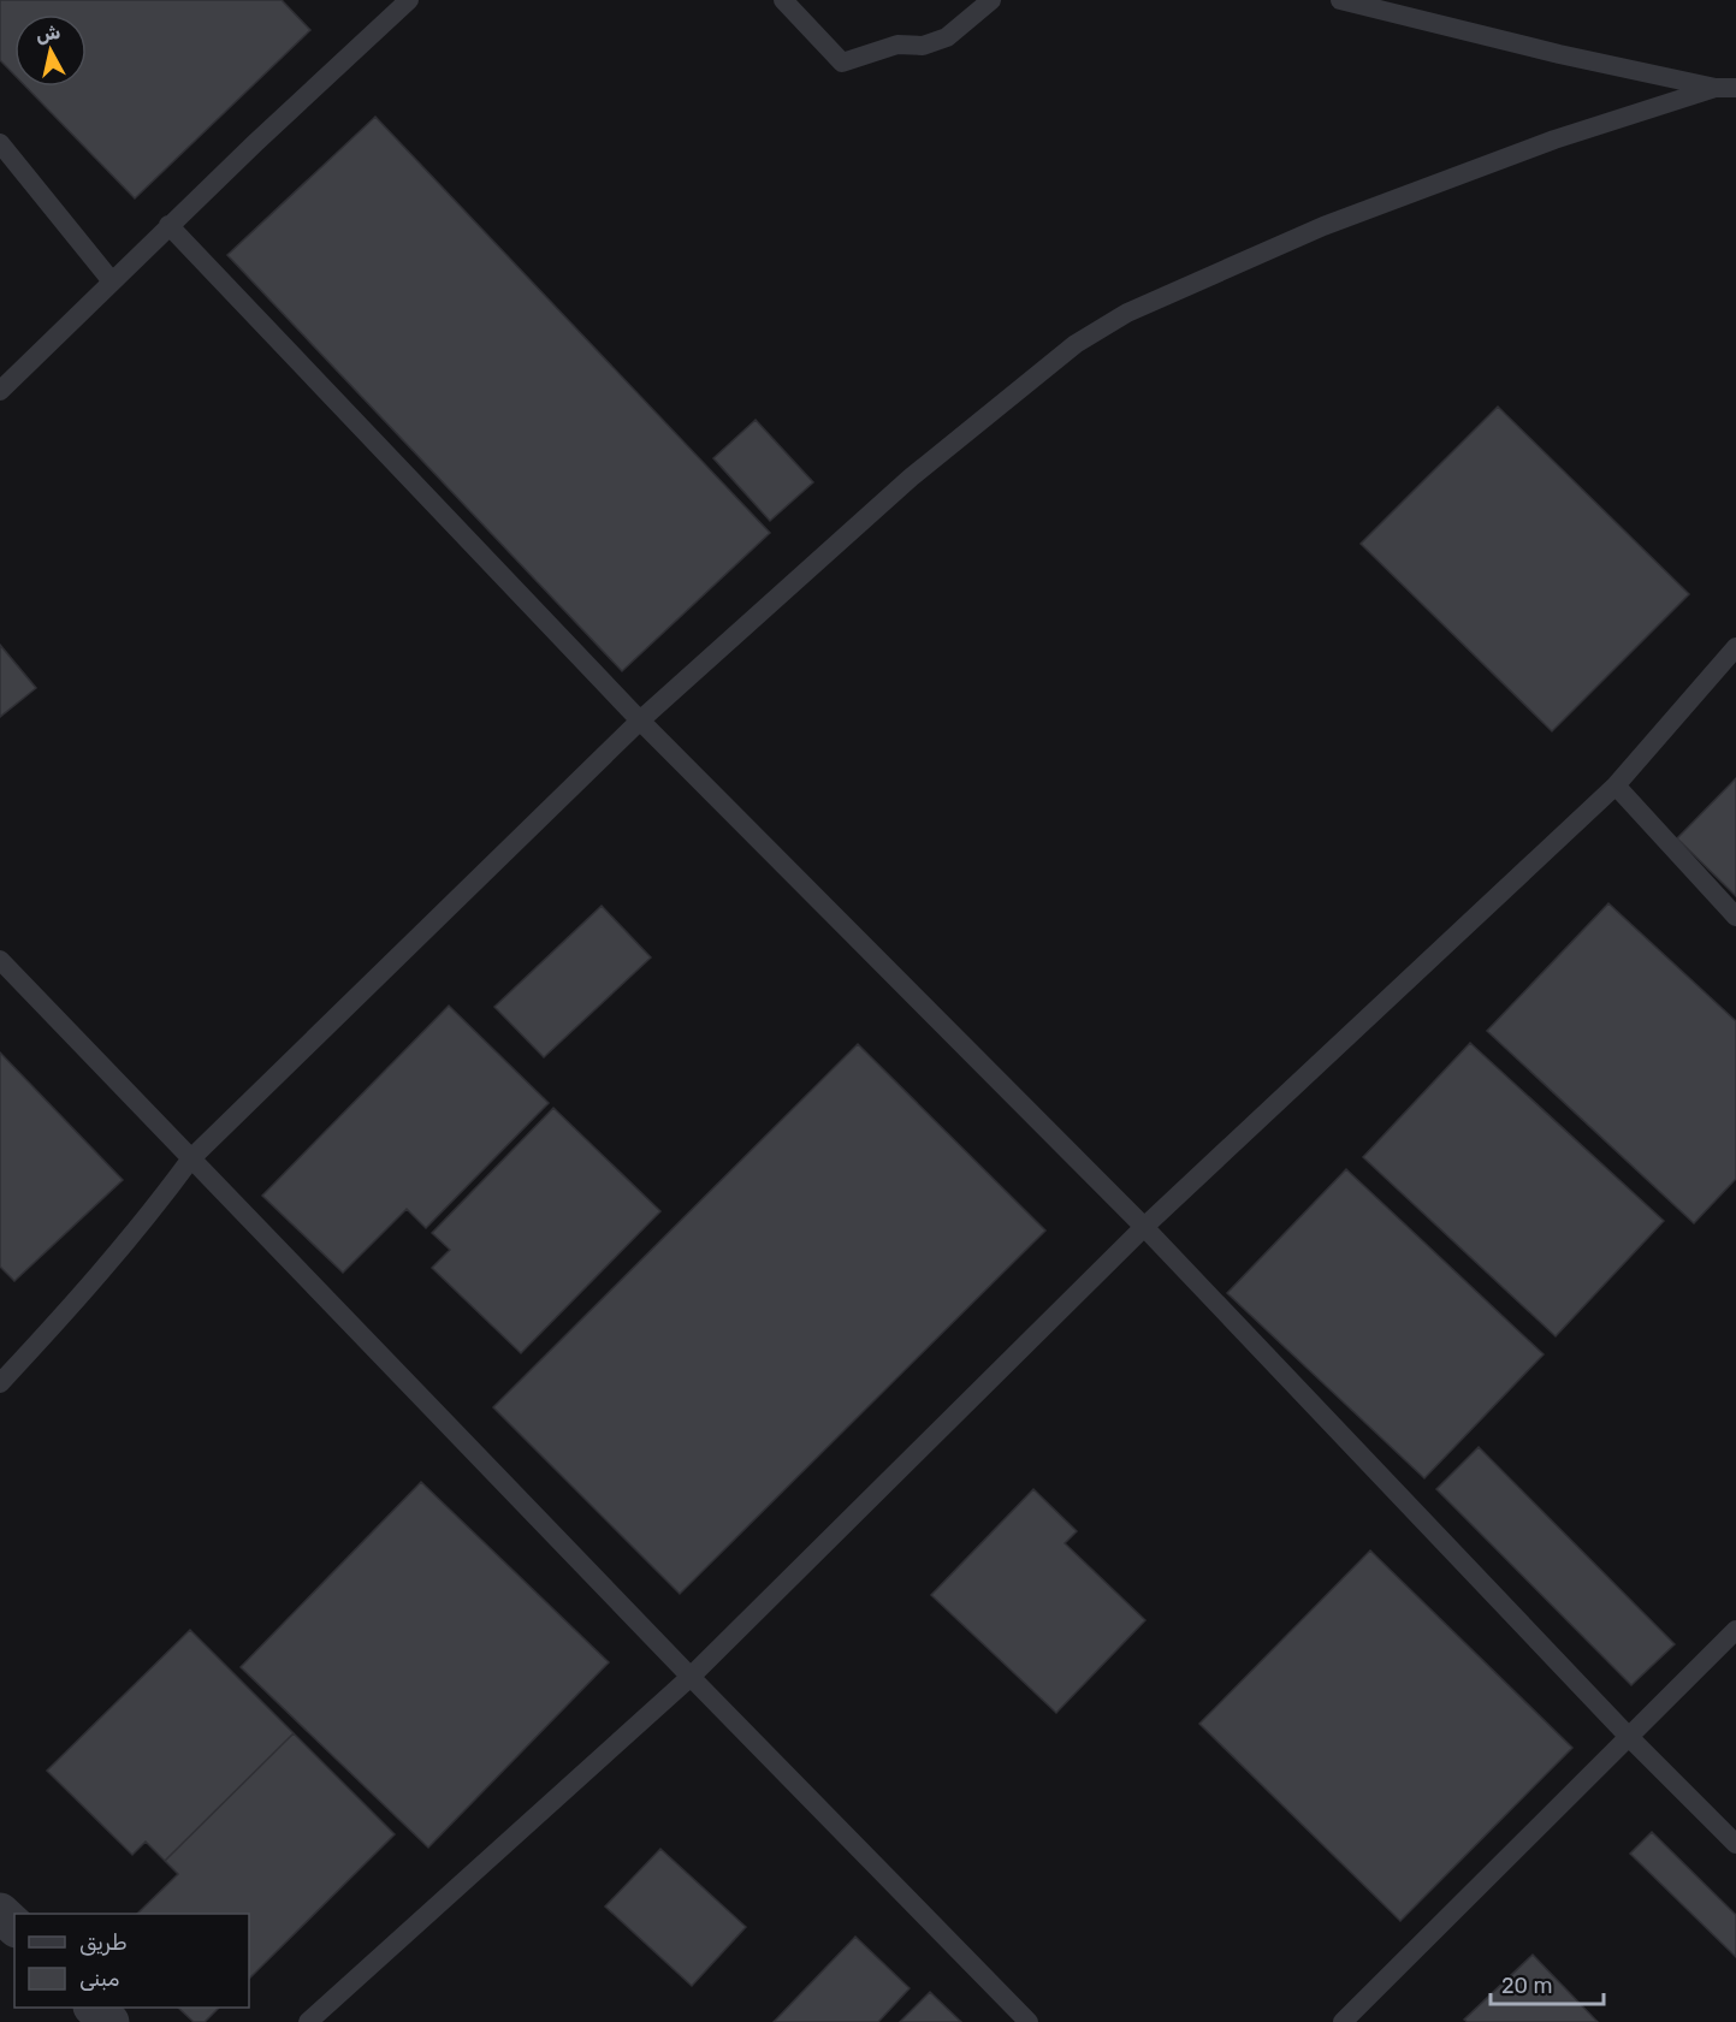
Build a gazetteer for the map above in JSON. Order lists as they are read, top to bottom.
{
  "legend": ["طريق", "مبنى"],
  "scale_bar": "20 m",
  "north": "top"
}
